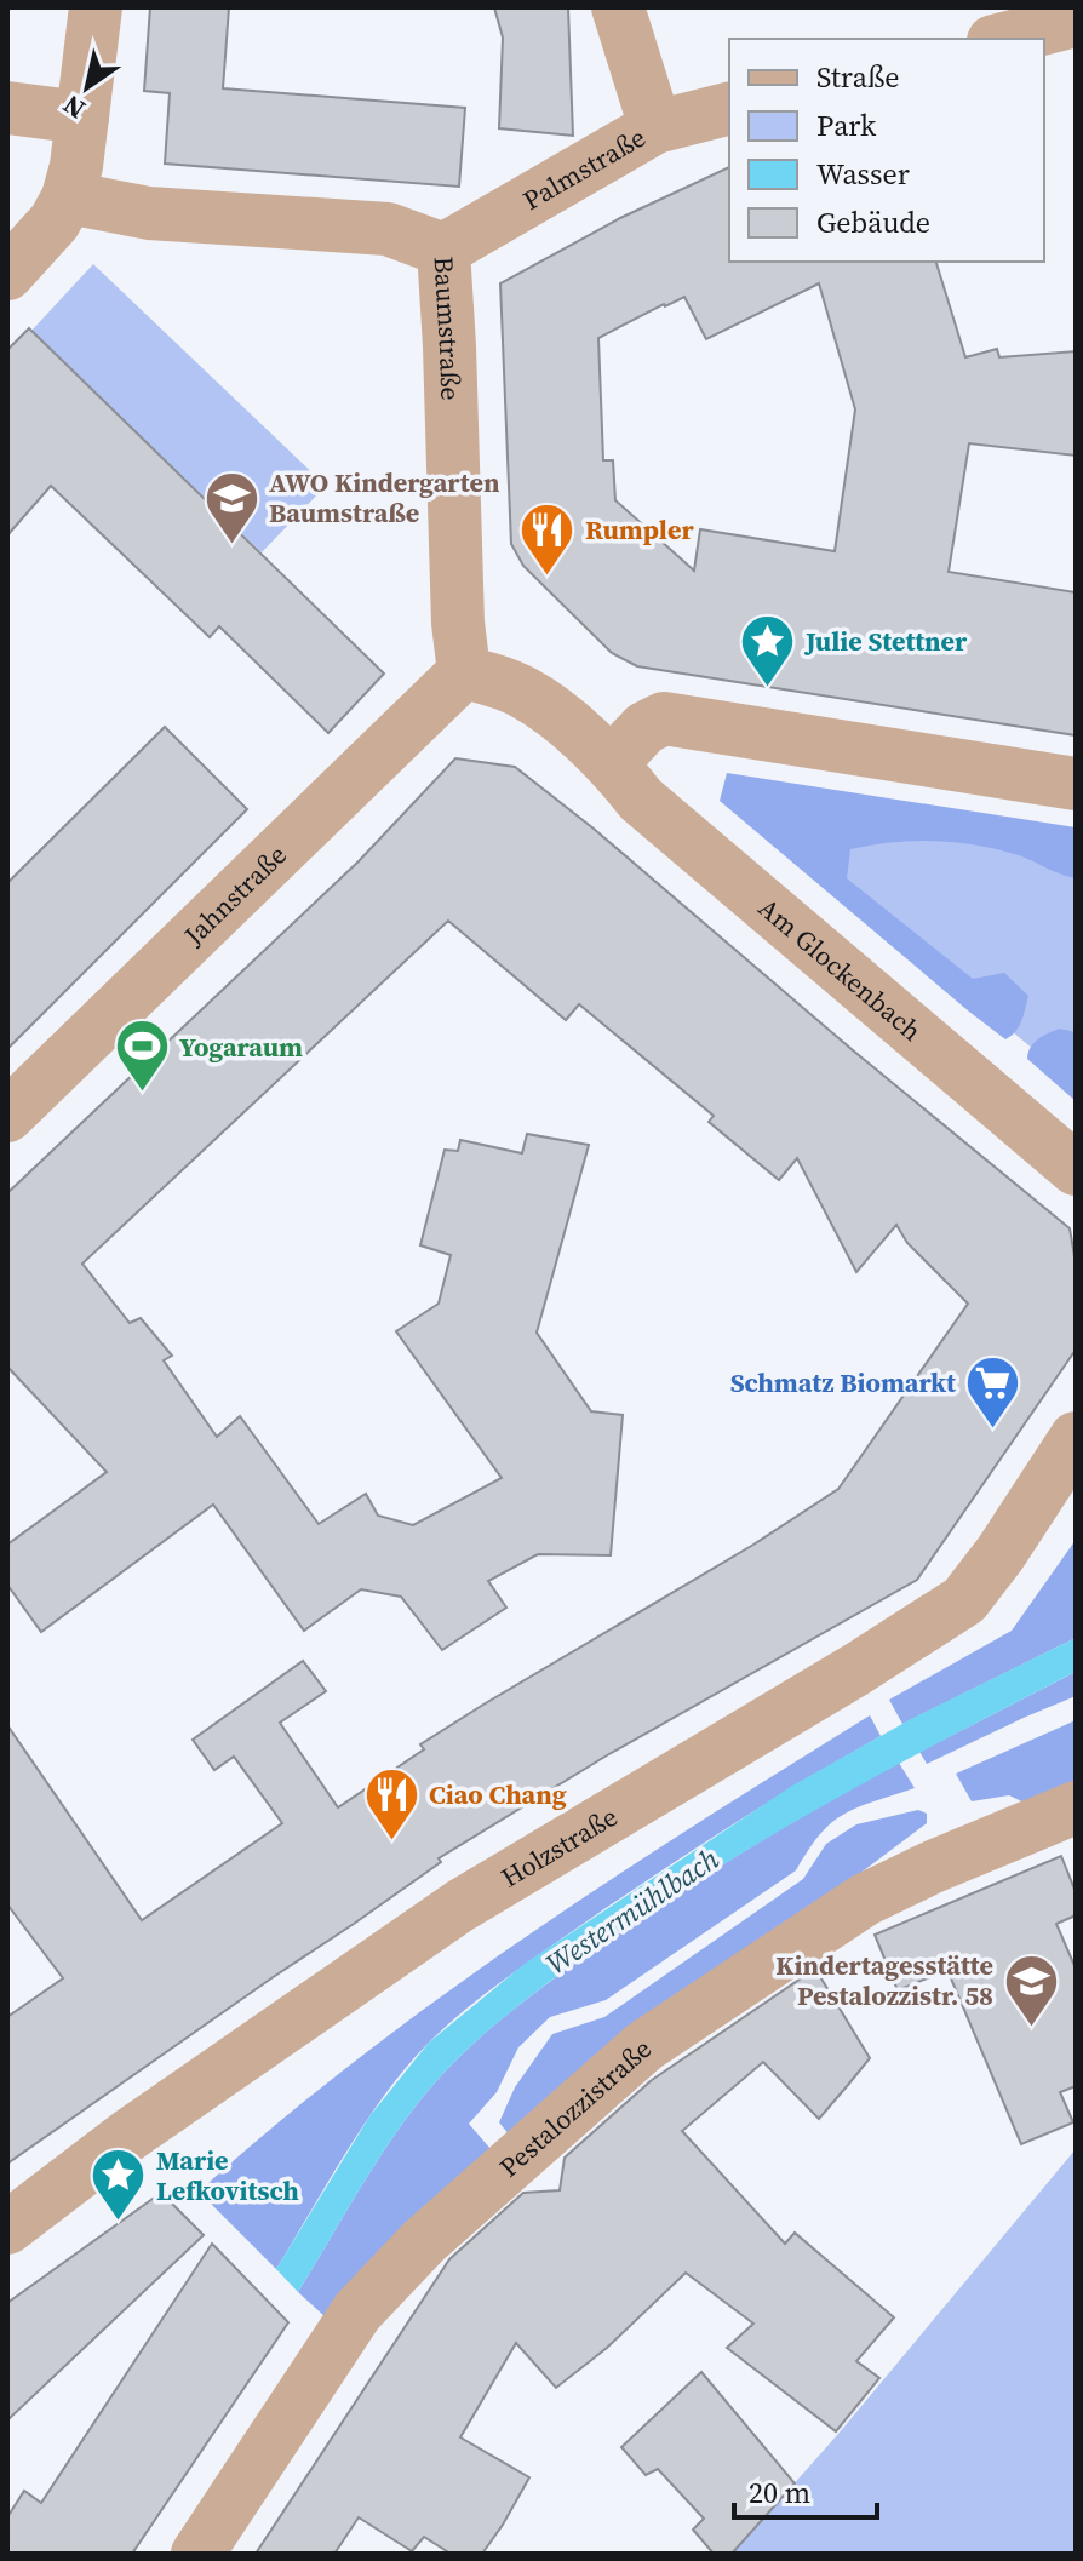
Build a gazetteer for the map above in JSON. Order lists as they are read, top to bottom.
{
  "streets": {
    "street": [
      "Palmstraße",
      "Baumstraße",
      "Jahnstraße",
      "Am Glockenbach",
      "Holzstraße",
      "Pestalozzistraße"
    ]
  },
  "crossings": [
    ["Palmstraße", "Baumstraße"],
    ["Baumstraße", "Jahnstraße"],
    ["Baumstraße", "Am Glockenbach"],
    ["Jahnstraße", "Am Glockenbach"]
  ],
  "water": ["Westermühlbach"],
  "places": {
    "school or university": ["AWO Kindergarten Baumstraße", "Kindertagesstätte Pestalozzistr. 58"],
    "restaurant": ["Rumpler", "Ciao Chang"],
    "place": ["Julie Stettner", "Marie Lefkovitsch"],
    "sports": ["Yogaraum"],
    "supermarket": ["Schmatz Biomarkt"]
  },
  "legend": [
    "Straße",
    "Park",
    "Wasser",
    "Gebäude"
  ],
  "scale_bar": "20 m",
  "north": "bottom left"
}
